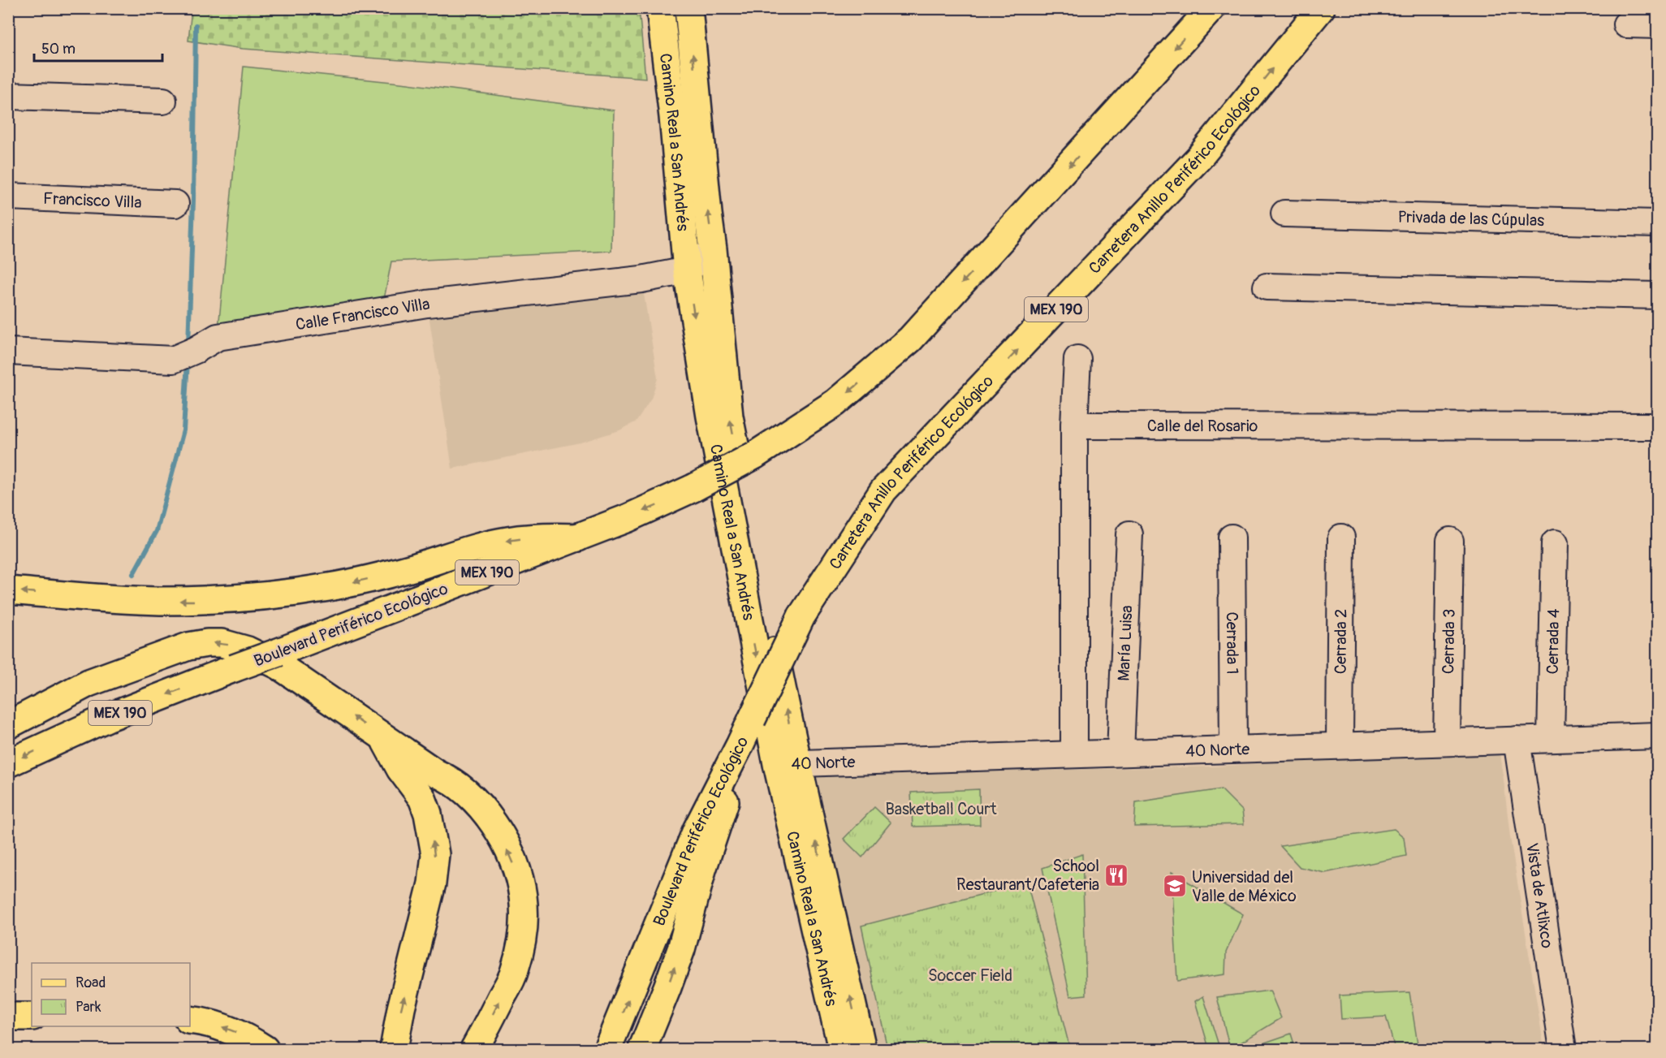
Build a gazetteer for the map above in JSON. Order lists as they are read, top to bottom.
{
  "streets": {
    "main road": [
      "Camino Real a San Andrés",
      "Carretera Anillo Periférico Ecológico",
      "MEX 190",
      "Boulevard Periférico Ecológico"
    ],
    "street": [
      "Francisco Villa",
      "Privada de las Cúpulas",
      "Calle Francisco Villa",
      "Calle del Rosario",
      "Cerrada 4",
      "Cerrada 2",
      "Cerrada 3",
      "Cerrada 1",
      "María Luisa",
      "40 Norte",
      "Vista de Atlixco"
    ]
  },
  "crossings": [
    ["Camino Real a San Andrés", "Calle Francisco Villa"],
    ["Camino Real a San Andrés", "40 Norte"],
    ["Carretera Anillo Periférico Ecológico", "Boulevard Periférico Ecológico"],
    ["Cerrada 4", "40 Norte"],
    ["Cerrada 2", "40 Norte"],
    ["Cerrada 3", "40 Norte"],
    ["Cerrada 1", "40 Norte"],
    ["María Luisa", "40 Norte"],
    ["40 Norte", "Vista de Atlixco"]
  ],
  "one_way": ["Carretera Anillo Periférico Ecológico"],
  "parks": ["Basketball Court", "Soccer Field"],
  "places": {
    "restaurant": ["School Restaurant/Cafeteria"],
    "school or university": ["Universidad del Valle de México"]
  },
  "legend": ["Road", "Park"],
  "scale_bar": "50 m"
}
